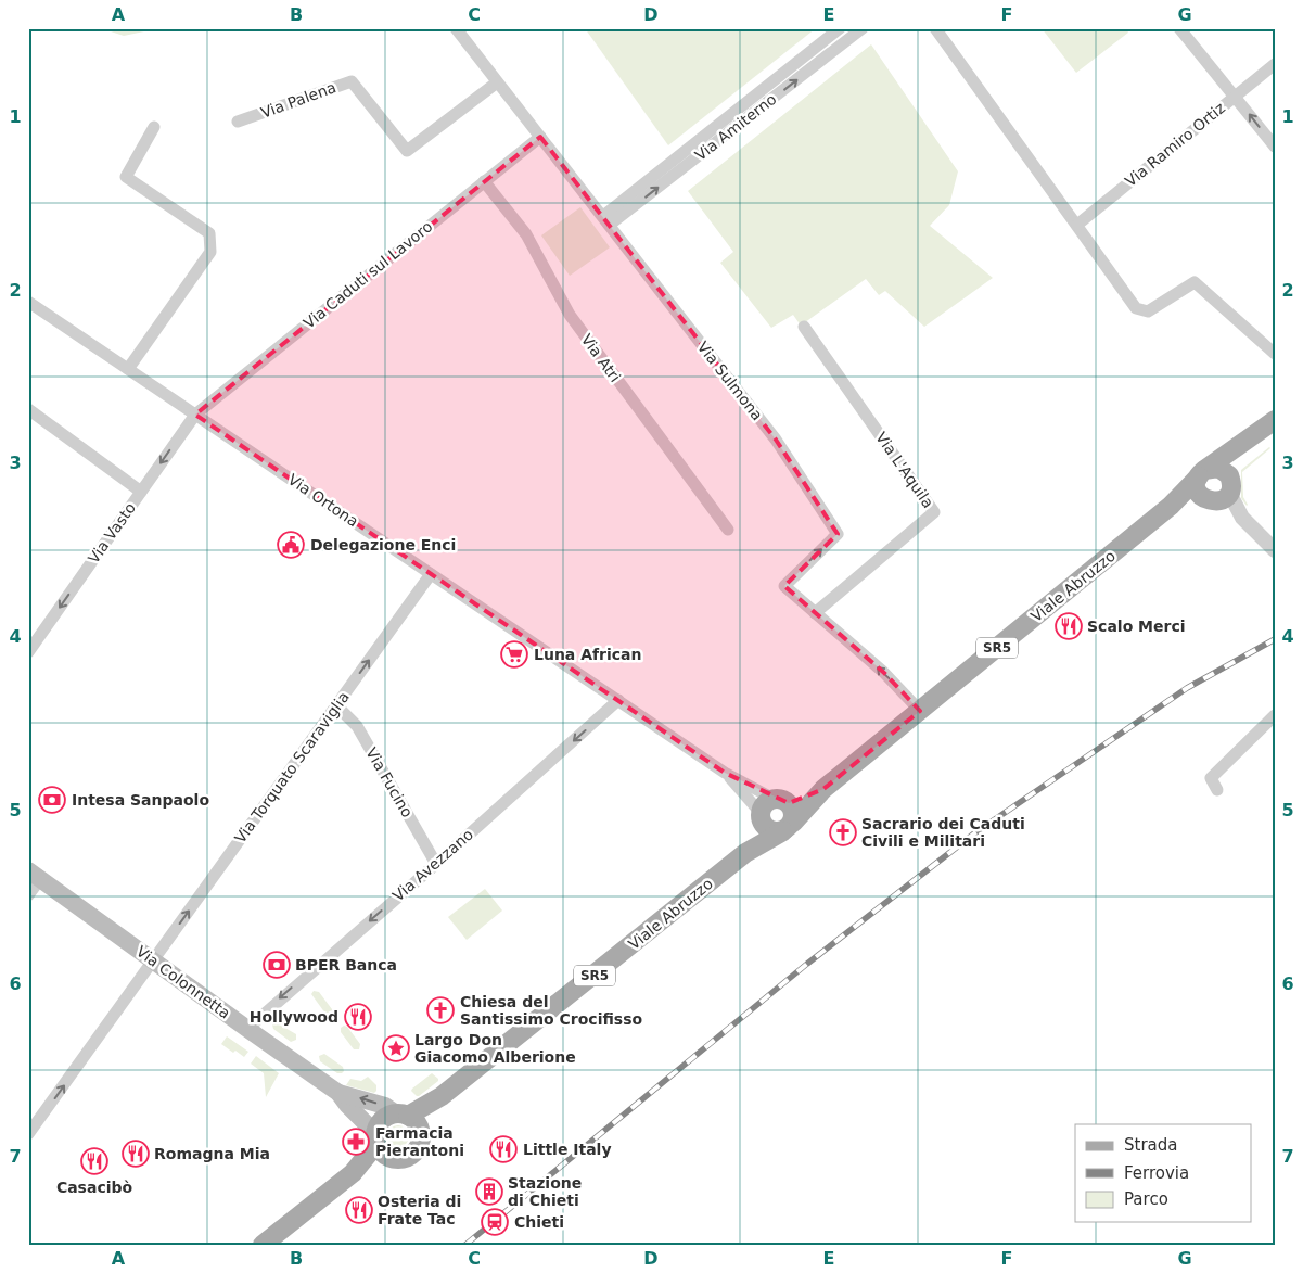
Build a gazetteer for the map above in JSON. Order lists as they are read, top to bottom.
{
  "streets": {
    "main road": ["Viale Abruzzo", "SR5", "Via Colonnetta"],
    "street": [
      "Via Palena",
      "Via Amiterno",
      "Via Ramiro Ortiz",
      "Via Caduti sul Lavoro",
      "Via Atri",
      "Via Sulmona",
      "Via L'Aquila",
      "Via Ortona",
      "Via Vasto",
      "Via Torquato Scaraviglia",
      "Via Fucino",
      "Via Avezzano"
    ]
  },
  "crossings": [
    ["Via Palena", "Via Sulmona"],
    ["Via Amiterno", "Via Sulmona"],
    ["Via Caduti sul Lavoro", "Via Atri"],
    ["Via Caduti sul Lavoro", "Via Sulmona"],
    ["Via Caduti sul Lavoro", "Via Ortona"],
    ["Via Caduti sul Lavoro", "Via Vasto"],
    ["Via Sulmona", "Via L'Aquila"],
    ["Via Sulmona", "Viale Abruzzo"],
    ["Via Ortona", "Via Vasto"],
    ["Via Ortona", "Viale Abruzzo"],
    ["Via Ortona", "SR5"],
    ["Via Ortona", "Via Torquato Scaraviglia"],
    ["Via Ortona", "Via Avezzano"],
    ["Viale Abruzzo", "SR5"],
    ["Via Torquato Scaraviglia", "Via Fucino"],
    ["Via Torquato Scaraviglia", "Via Colonnetta"],
    ["Via Fucino", "Via Avezzano"],
    ["Via Avezzano", "Via Colonnetta"]
  ],
  "one_way": [
    "Via Sulmona",
    "Via Vasto",
    "Via Torquato Scaraviglia",
    "Via Avezzano"
  ],
  "places": {
    "public building": ["Delegazione Enci"],
    "restaurant": [
      "Scalo Merci",
      "Hollywood",
      "Little Italy",
      "Romagna Mia",
      "Casacibò",
      "Osteria di Frate Tac"
    ],
    "supermarket": ["Luna African"],
    "bank": ["Intesa Sanpaolo", "BPER Banca"],
    "church": ["Sacrario dei Caduti Civili e Militari", "Chiesa del Santissimo Crocifisso"],
    "place": ["Largo Don Giacomo Alberione"],
    "pharmacy": ["Farmacia Pierantoni"],
    "building": ["Stazione di Chieti"],
    "station": ["Chieti"]
  },
  "legend": ["Strada", "Ferrovia", "Parco"],
  "grid": {
    "columns": [
      "A",
      "B",
      "C",
      "D",
      "E",
      "F",
      "G"
    ],
    "rows": [
      "1",
      "2",
      "3",
      "4",
      "5",
      "6",
      "7"
    ]
  }
}
